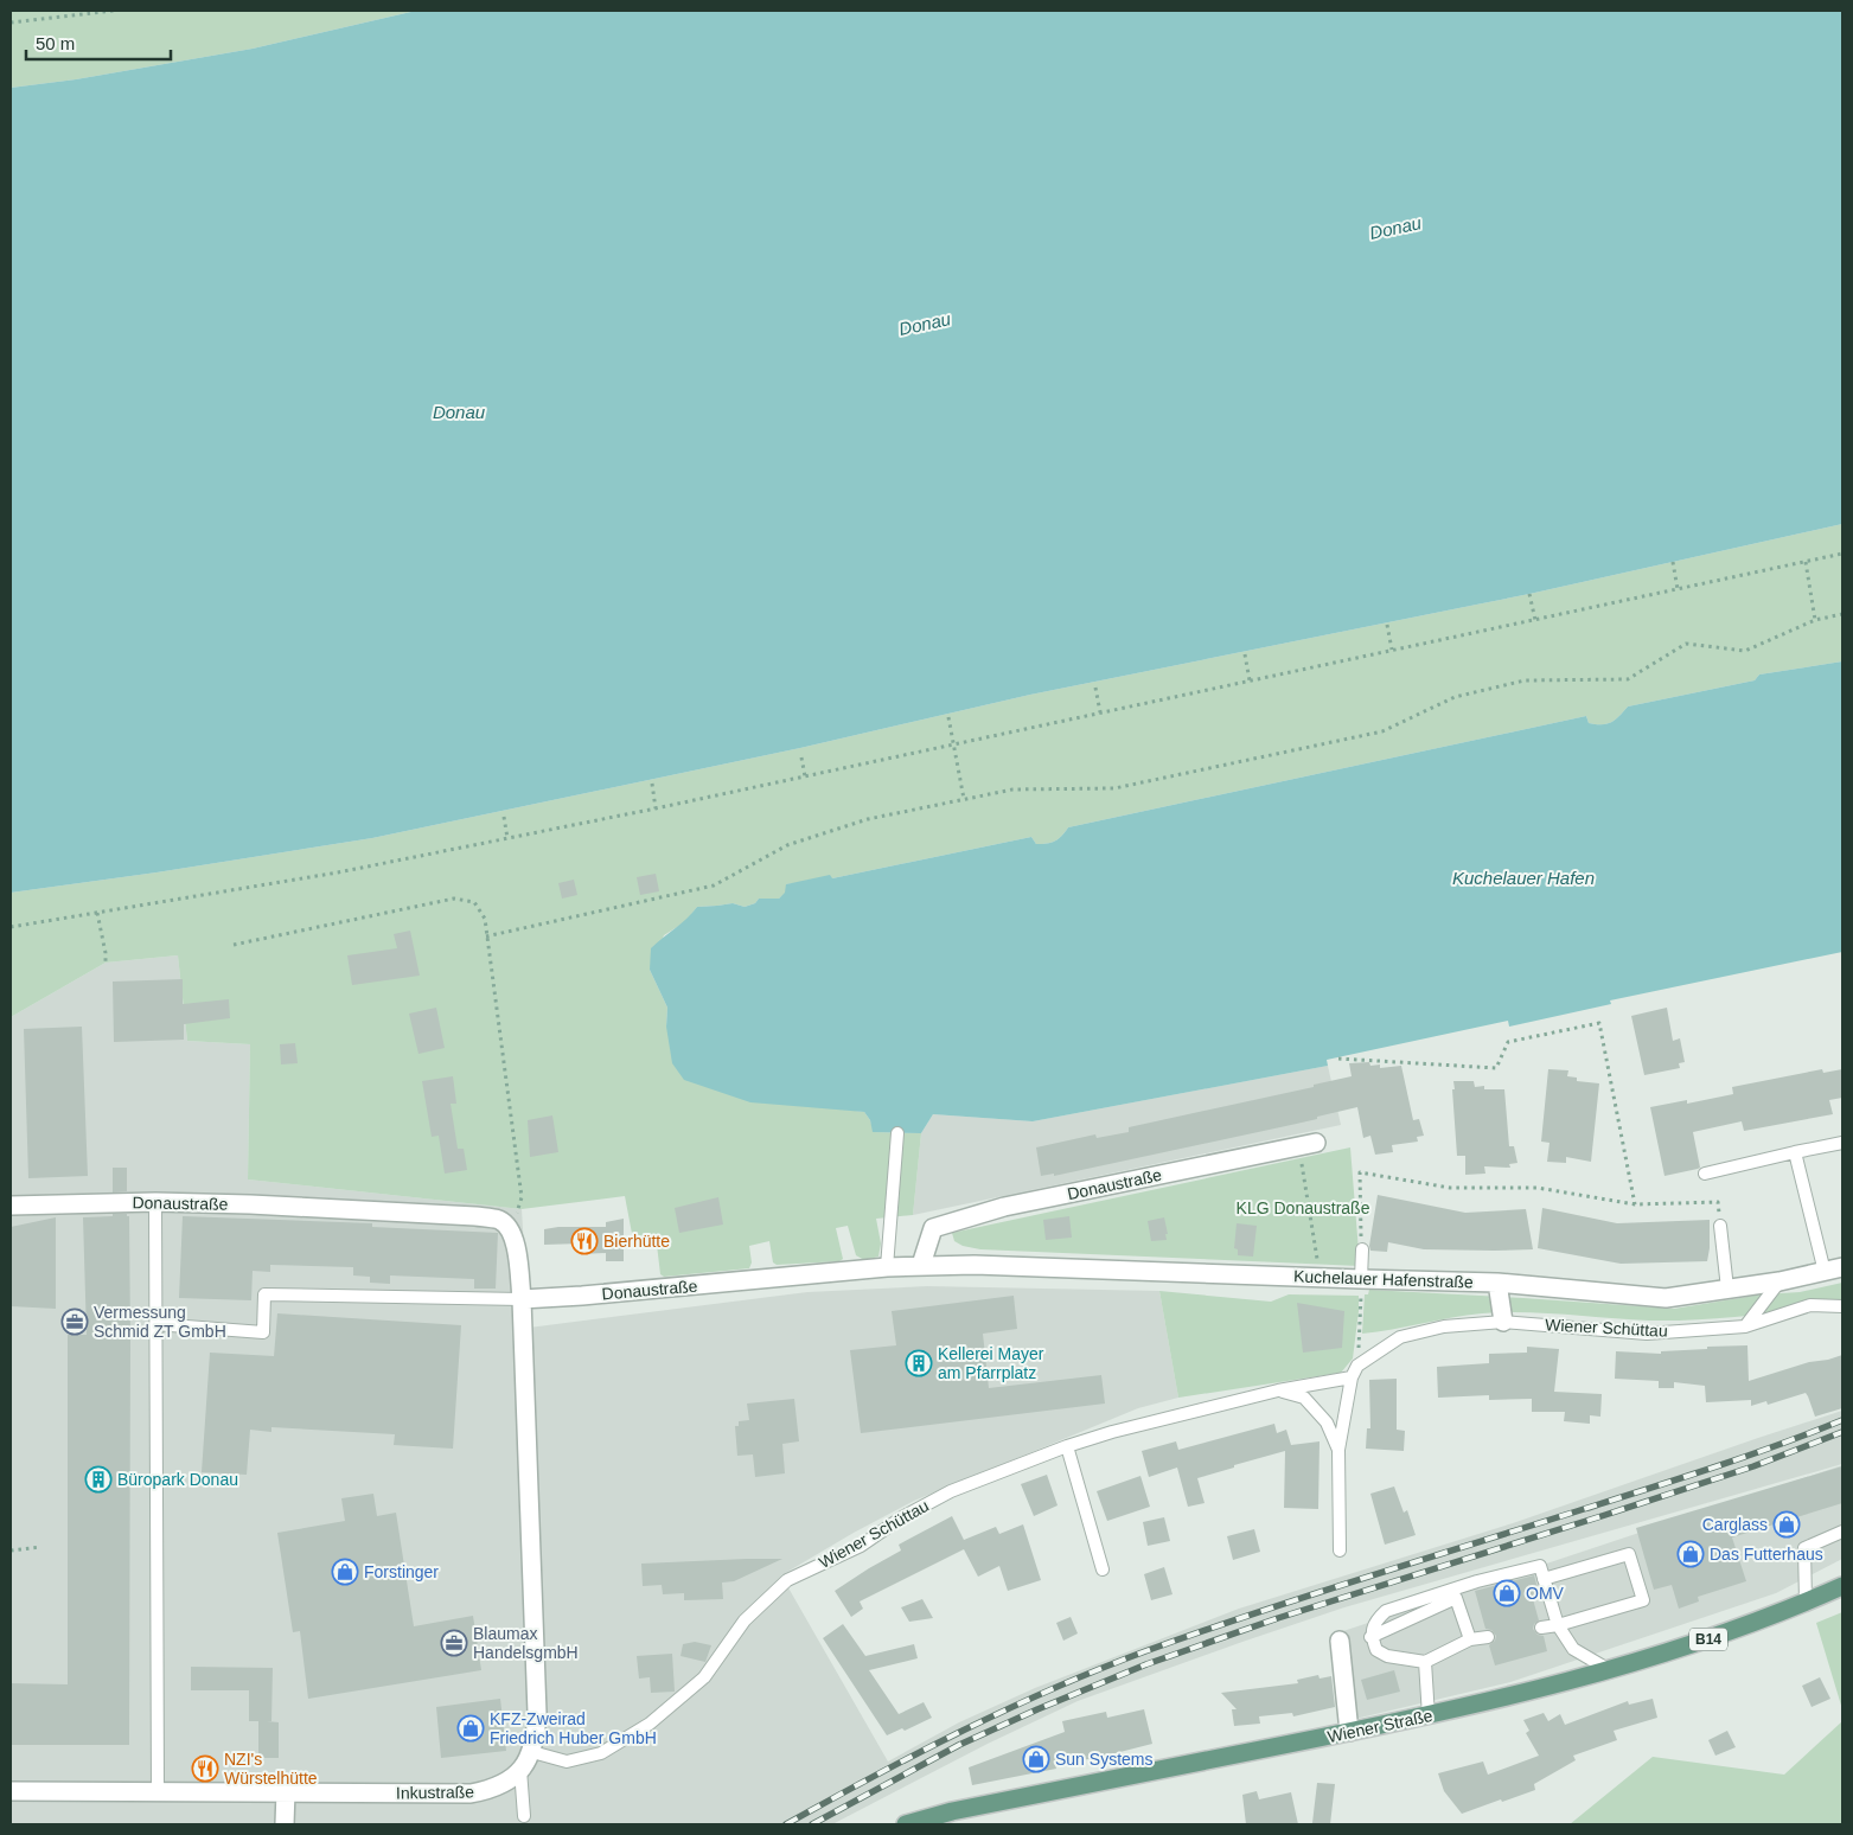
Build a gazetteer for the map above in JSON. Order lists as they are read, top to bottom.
{
  "streets": {
    "main road": ["B14", "Wiener Straße"],
    "street": ["Donaustraße", "Kuchelauer Hafenstraße", "Inkustraße"],
    "lane": ["Wiener Schüttau"]
  },
  "crossings": [
    ["Donaustraße", "Kuchelauer Hafenstraße"],
    ["Donaustraße", "Inkustraße"],
    ["Wiener Schüttau", "Inkustraße"]
  ],
  "water": ["Donau", "Kuchelauer Hafen"],
  "parks": ["KLG Donaustraße"],
  "places": {
    "restaurant": ["Bierhütte", "NZI's Würstelhütte"],
    "office": ["Vermessung Schmid ZT GmbH", "Blaumax HandelsgmbH"],
    "building": ["Kellerei Mayer am Pfarrplatz", "Büropark Donau"],
    "shop": [
      "Carglass",
      "Das Futterhaus",
      "Forstinger",
      "OMV",
      "KFZ-Zweirad Friedrich Huber GmbH",
      "Sun Systems"
    ]
  },
  "scale_bar": "50 m"
}
